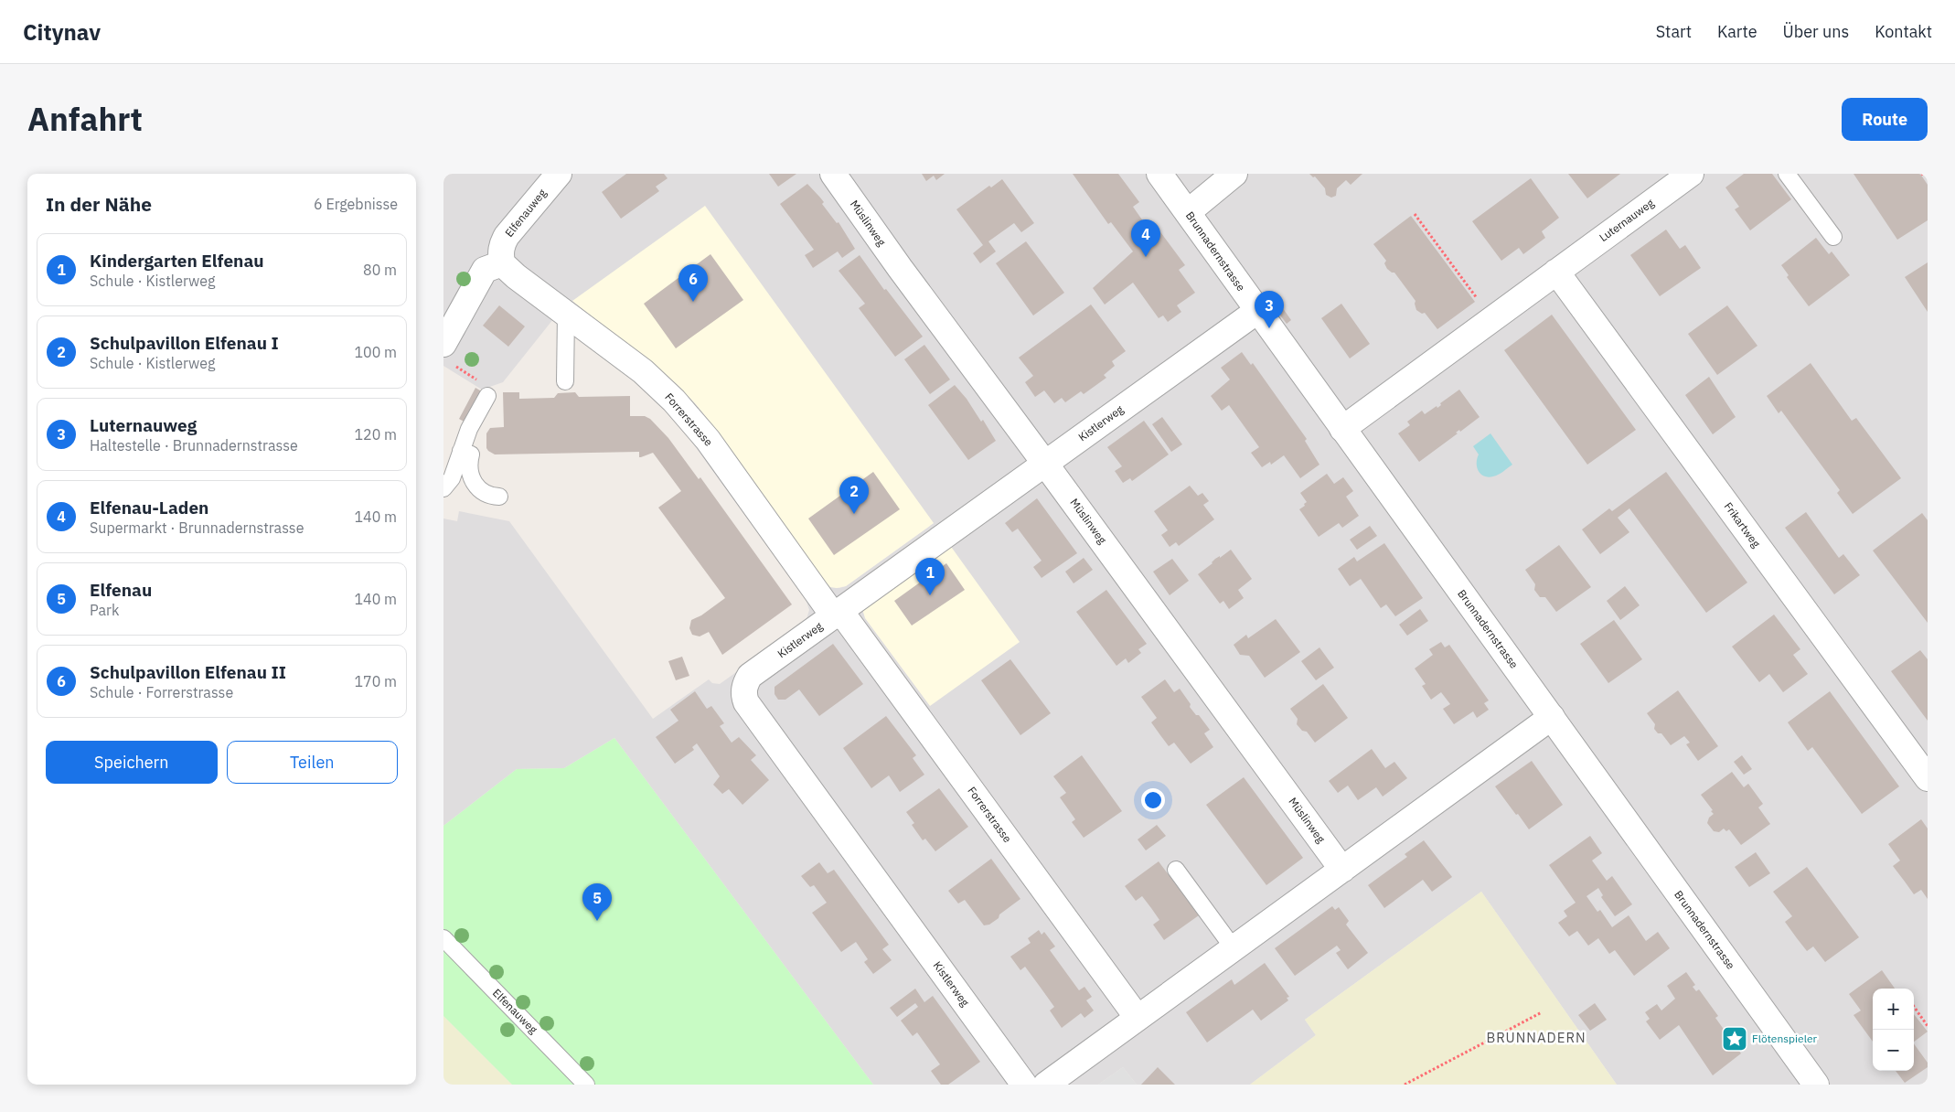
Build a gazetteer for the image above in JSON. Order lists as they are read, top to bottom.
{
  "streets": {
    "street": [
      "Elfenauweg",
      "Luternauweg",
      "Müslinweg",
      "Brunnadernstrasse",
      "Forrerstrasse",
      "Kistlerweg",
      "Frikartweg"
    ]
  },
  "crossings": [
    ["Elfenauweg", "Forrerstrasse"],
    ["Luternauweg", "Brunnadernstrasse"],
    ["Luternauweg", "Frikartweg"],
    ["Müslinweg", "Kistlerweg"],
    ["Brunnadernstrasse", "Kistlerweg"],
    ["Forrerstrasse", "Kistlerweg"]
  ],
  "districts": ["BRUNNADERN"],
  "places": {
    "place": ["Flötenspieler"]
  },
  "page": {
    "header": "Citynav",
    "nav": [
      "Start",
      "Karte",
      "Über uns",
      "Kontakt"
    ],
    "title": "Anfahrt",
    "buttons": [
      "Route",
      ["Speichern", "Teilen"]
    ],
    "heading": ["In der Nähe", "6 Ergebnisse"],
    "pins": [
      "4",
      "6",
      "3",
      "2",
      "1",
      "5"
    ],
    "list": [
      {
        "mark": "1",
        "name": "Kindergarten Elfenau",
        "note": "Schule · Kistlerweg",
        "value": "80 m"
      },
      {
        "mark": "2",
        "name": "Schulpavillon Elfenau I",
        "note": "Schule · Kistlerweg",
        "value": "100 m"
      },
      {
        "mark": "3",
        "name": "Luternauweg",
        "note": "Haltestelle · Brunnadernstrasse",
        "value": "120 m"
      },
      {
        "mark": "4",
        "name": "Elfenau-Laden",
        "note": "Supermarkt · Brunnadernstrasse",
        "value": "140 m"
      },
      {
        "mark": "5",
        "name": "Elfenau",
        "note": "Park",
        "value": "140 m"
      },
      {
        "mark": "6",
        "name": "Schulpavillon Elfenau II",
        "note": "Schule · Forrerstrasse",
        "value": "170 m"
      }
    ],
    "map_buttons": ["+", "−"]
  }
}
